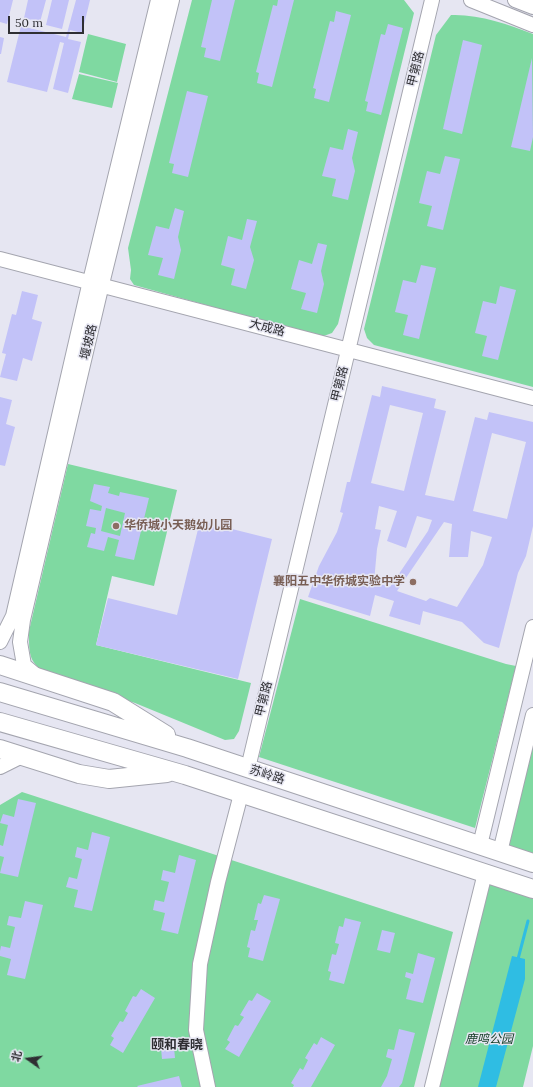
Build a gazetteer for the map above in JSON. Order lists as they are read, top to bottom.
{
  "streets": {
    "main road": ["苏岭路"],
    "street": ["甲第路", "大成路", "堰坡路"]
  },
  "crossings": [
    ["甲第路", "大成路"],
    ["甲第路", "苏岭路"],
    ["大成路", "堰坡路"]
  ],
  "districts": ["颐和春晓"],
  "parks": ["鹿鸣公园"],
  "places": ["华侨城小天鹅幼儿园", "襄阳五中华侨城实验中学"],
  "scale_bar": "50 m",
  "north": "left"
}
